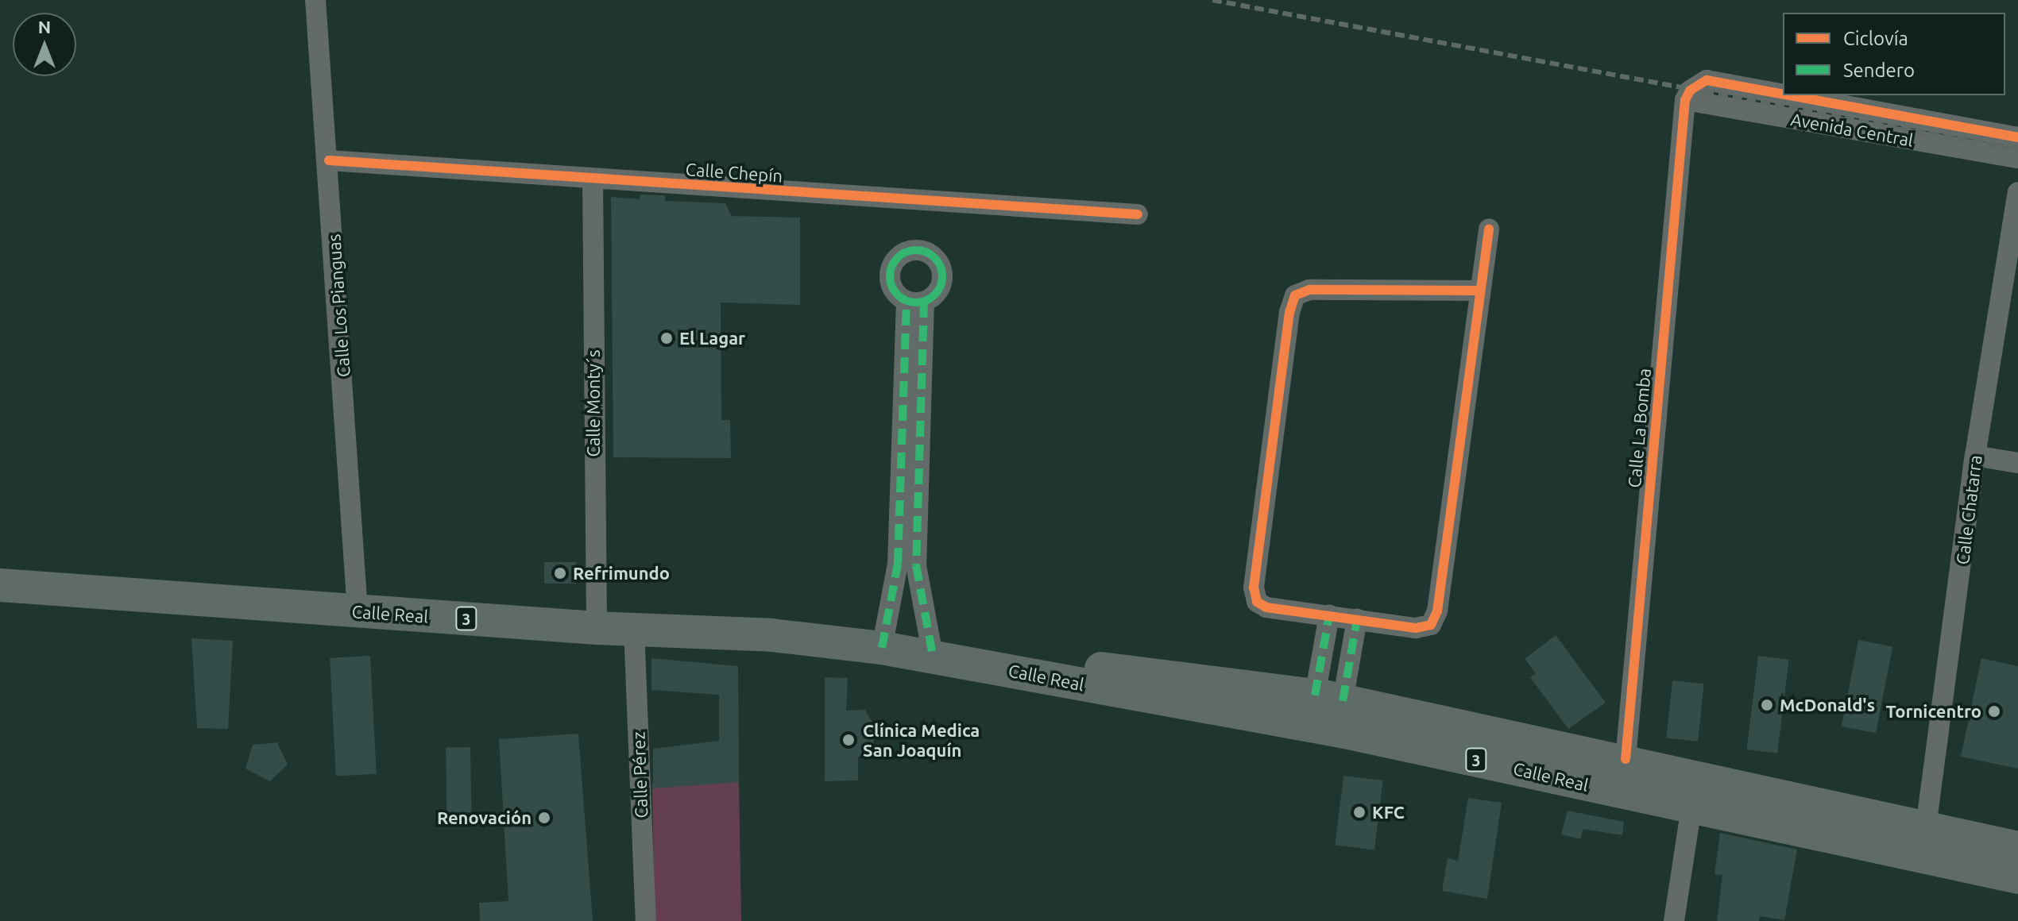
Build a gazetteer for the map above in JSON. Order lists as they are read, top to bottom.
{
  "streets": {
    "main road": ["Calle Real", "3"],
    "street": [
      "Avenida Central",
      "Calle Chepín",
      "Calle Los Pianguas",
      "Calle Monty´s",
      "Calle La Bomba",
      "Calle Chatarra",
      "Calle Pérez"
    ]
  },
  "crossings": [
    ["Avenida Central", "Calle La Bomba"],
    ["Calle Chepín", "Calle Los Pianguas"],
    ["Calle Chepín", "Calle Monty´s"],
    ["Calle Los Pianguas", "Calle Real"],
    ["Calle Monty´s", "Calle Real"],
    ["Calle La Bomba", "Calle Real"],
    ["Calle Chatarra", "Calle Real"],
    ["Calle Real", "Calle Pérez"]
  ],
  "places": [
    "El Lagar",
    "Refrimundo",
    "McDonald's",
    "Tornicentro",
    "Clínica Medica San Joaquín",
    "KFC",
    "Renovación"
  ],
  "legend": ["Ciclovía", "Sendero"],
  "north": "top"
}
